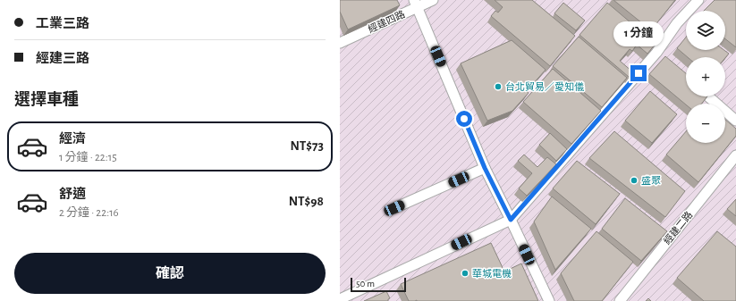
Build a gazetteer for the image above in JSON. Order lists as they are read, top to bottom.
{
  "streets": {
    "street": ["經建四路", "經建二路"]
  },
  "places": ["台北貿易／愛知儀", "盛聚", "華城電機"],
  "scale_bar": "50 m",
  "page": {
    "banner": ["工業三路", "經建三路"],
    "map_buttons": ["+", "−"],
    "bubble": "1 分鐘",
    "heading": "選擇車種",
    "list": [
      {
        "name": "經濟",
        "note": "1 分鐘 · 22:15",
        "value": "NT$73"
      },
      {
        "name": "舒適",
        "note": "2 分鐘 · 22:16",
        "value": "NT$98"
      }
    ],
    "buttons": "確認",
    "scale": "50 m"
  }
}
